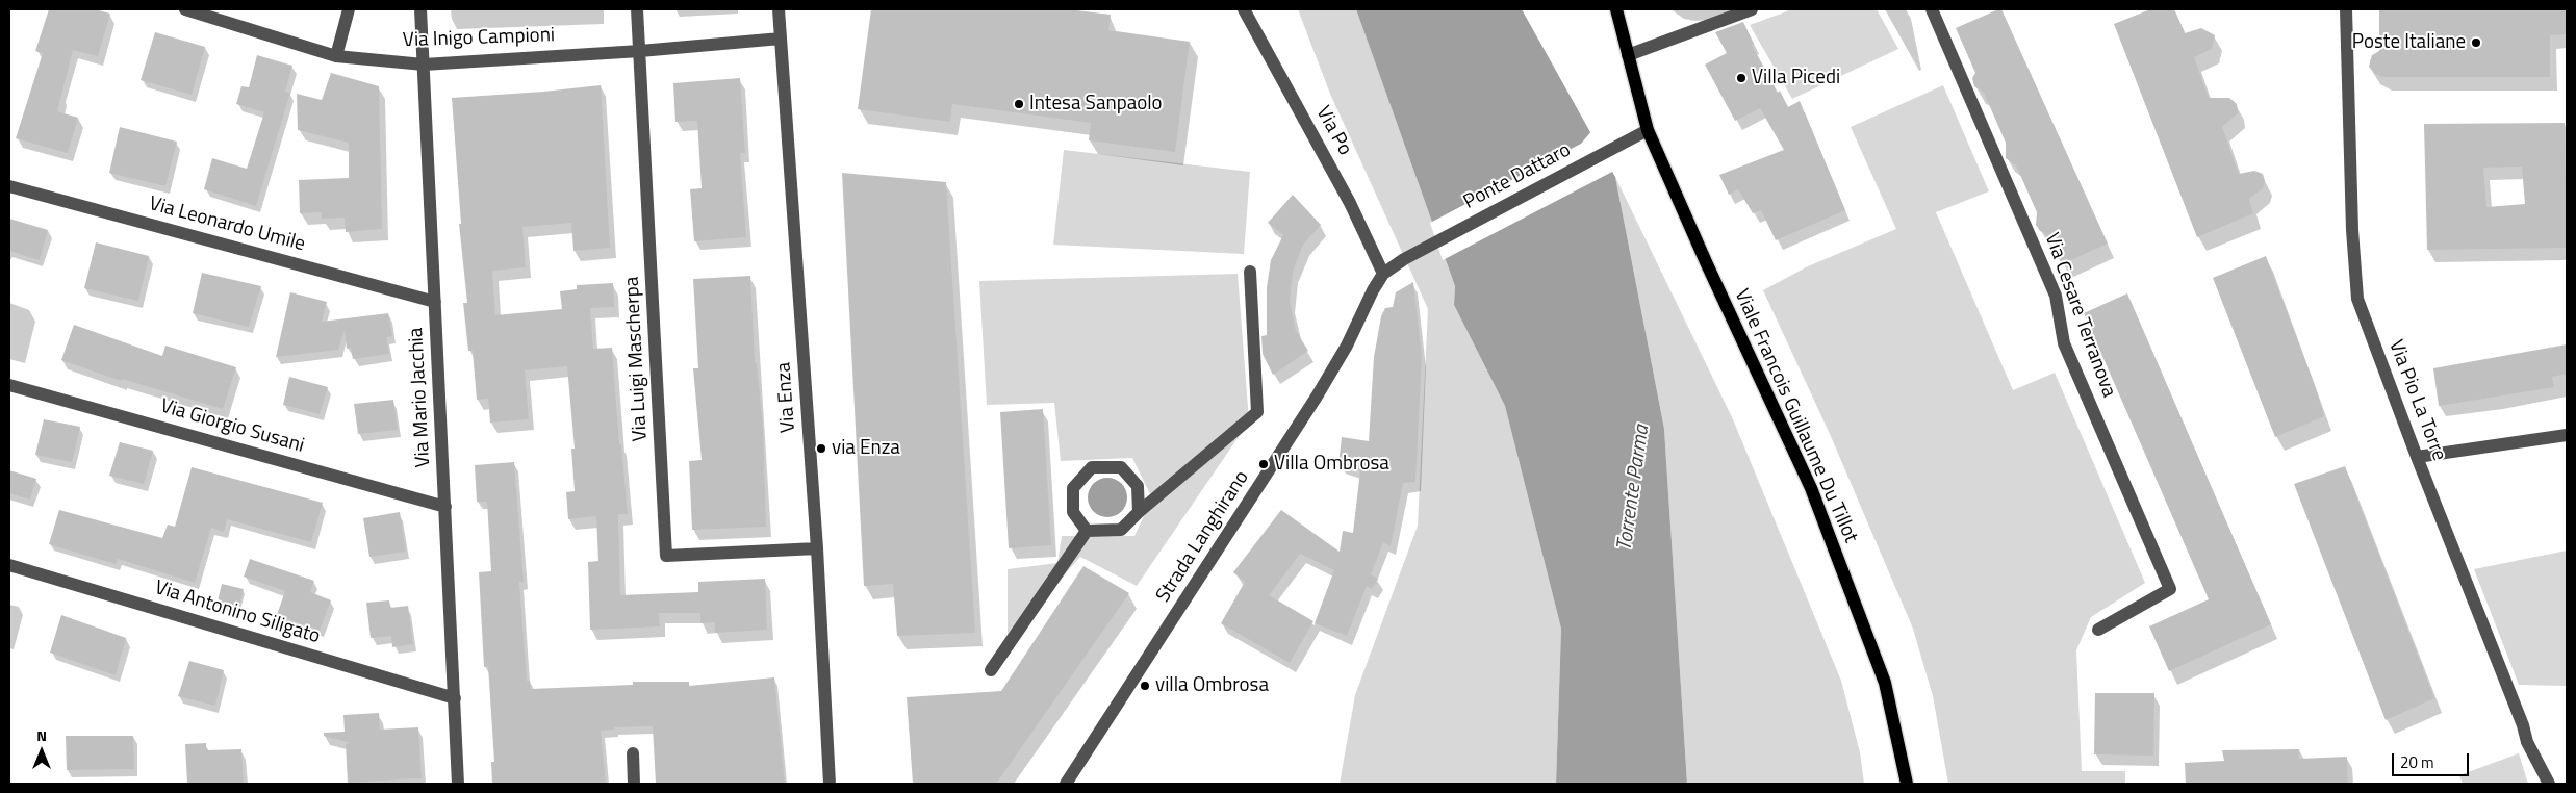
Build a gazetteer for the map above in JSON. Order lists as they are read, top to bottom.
{
  "streets": {
    "main road": ["Viale Francois Guillaume Du Tillot"],
    "street": [
      "Via Inigo Campioni",
      "Via Po",
      "Ponte Dattaro",
      "Via Leonardo Umile",
      "Via Cesare Terranova",
      "Via Luigi Mascherpa",
      "Via Mario Jacchia",
      "Via Enza",
      "Via Pio La Torre",
      "Via Giorgio Susani",
      "Strada Langhirano",
      "Via Antonino Siligato"
    ]
  },
  "crossings": [
    ["Via Inigo Campioni", "Via Luigi Mascherpa"],
    ["Via Inigo Campioni", "Via Mario Jacchia"],
    ["Via Inigo Campioni", "Via Enza"],
    ["Via Po", "Strada Langhirano"],
    ["Ponte Dattaro", "Viale Francois Guillaume Du Tillot"],
    ["Ponte Dattaro", "Strada Langhirano"],
    ["Via Leonardo Umile", "Via Mario Jacchia"],
    ["Via Luigi Mascherpa", "Via Enza"],
    ["Via Mario Jacchia", "Via Giorgio Susani"],
    ["Via Mario Jacchia", "Via Antonino Siligato"]
  ],
  "water": ["Torrente Parma"],
  "places": [
    "Poste Italiane",
    "Villa Picedi",
    "Intesa Sanpaolo",
    "via Enza",
    "Villa Ombrosa",
    "villa Ombrosa"
  ],
  "scale_bar": "20 m",
  "north": "top"
}
